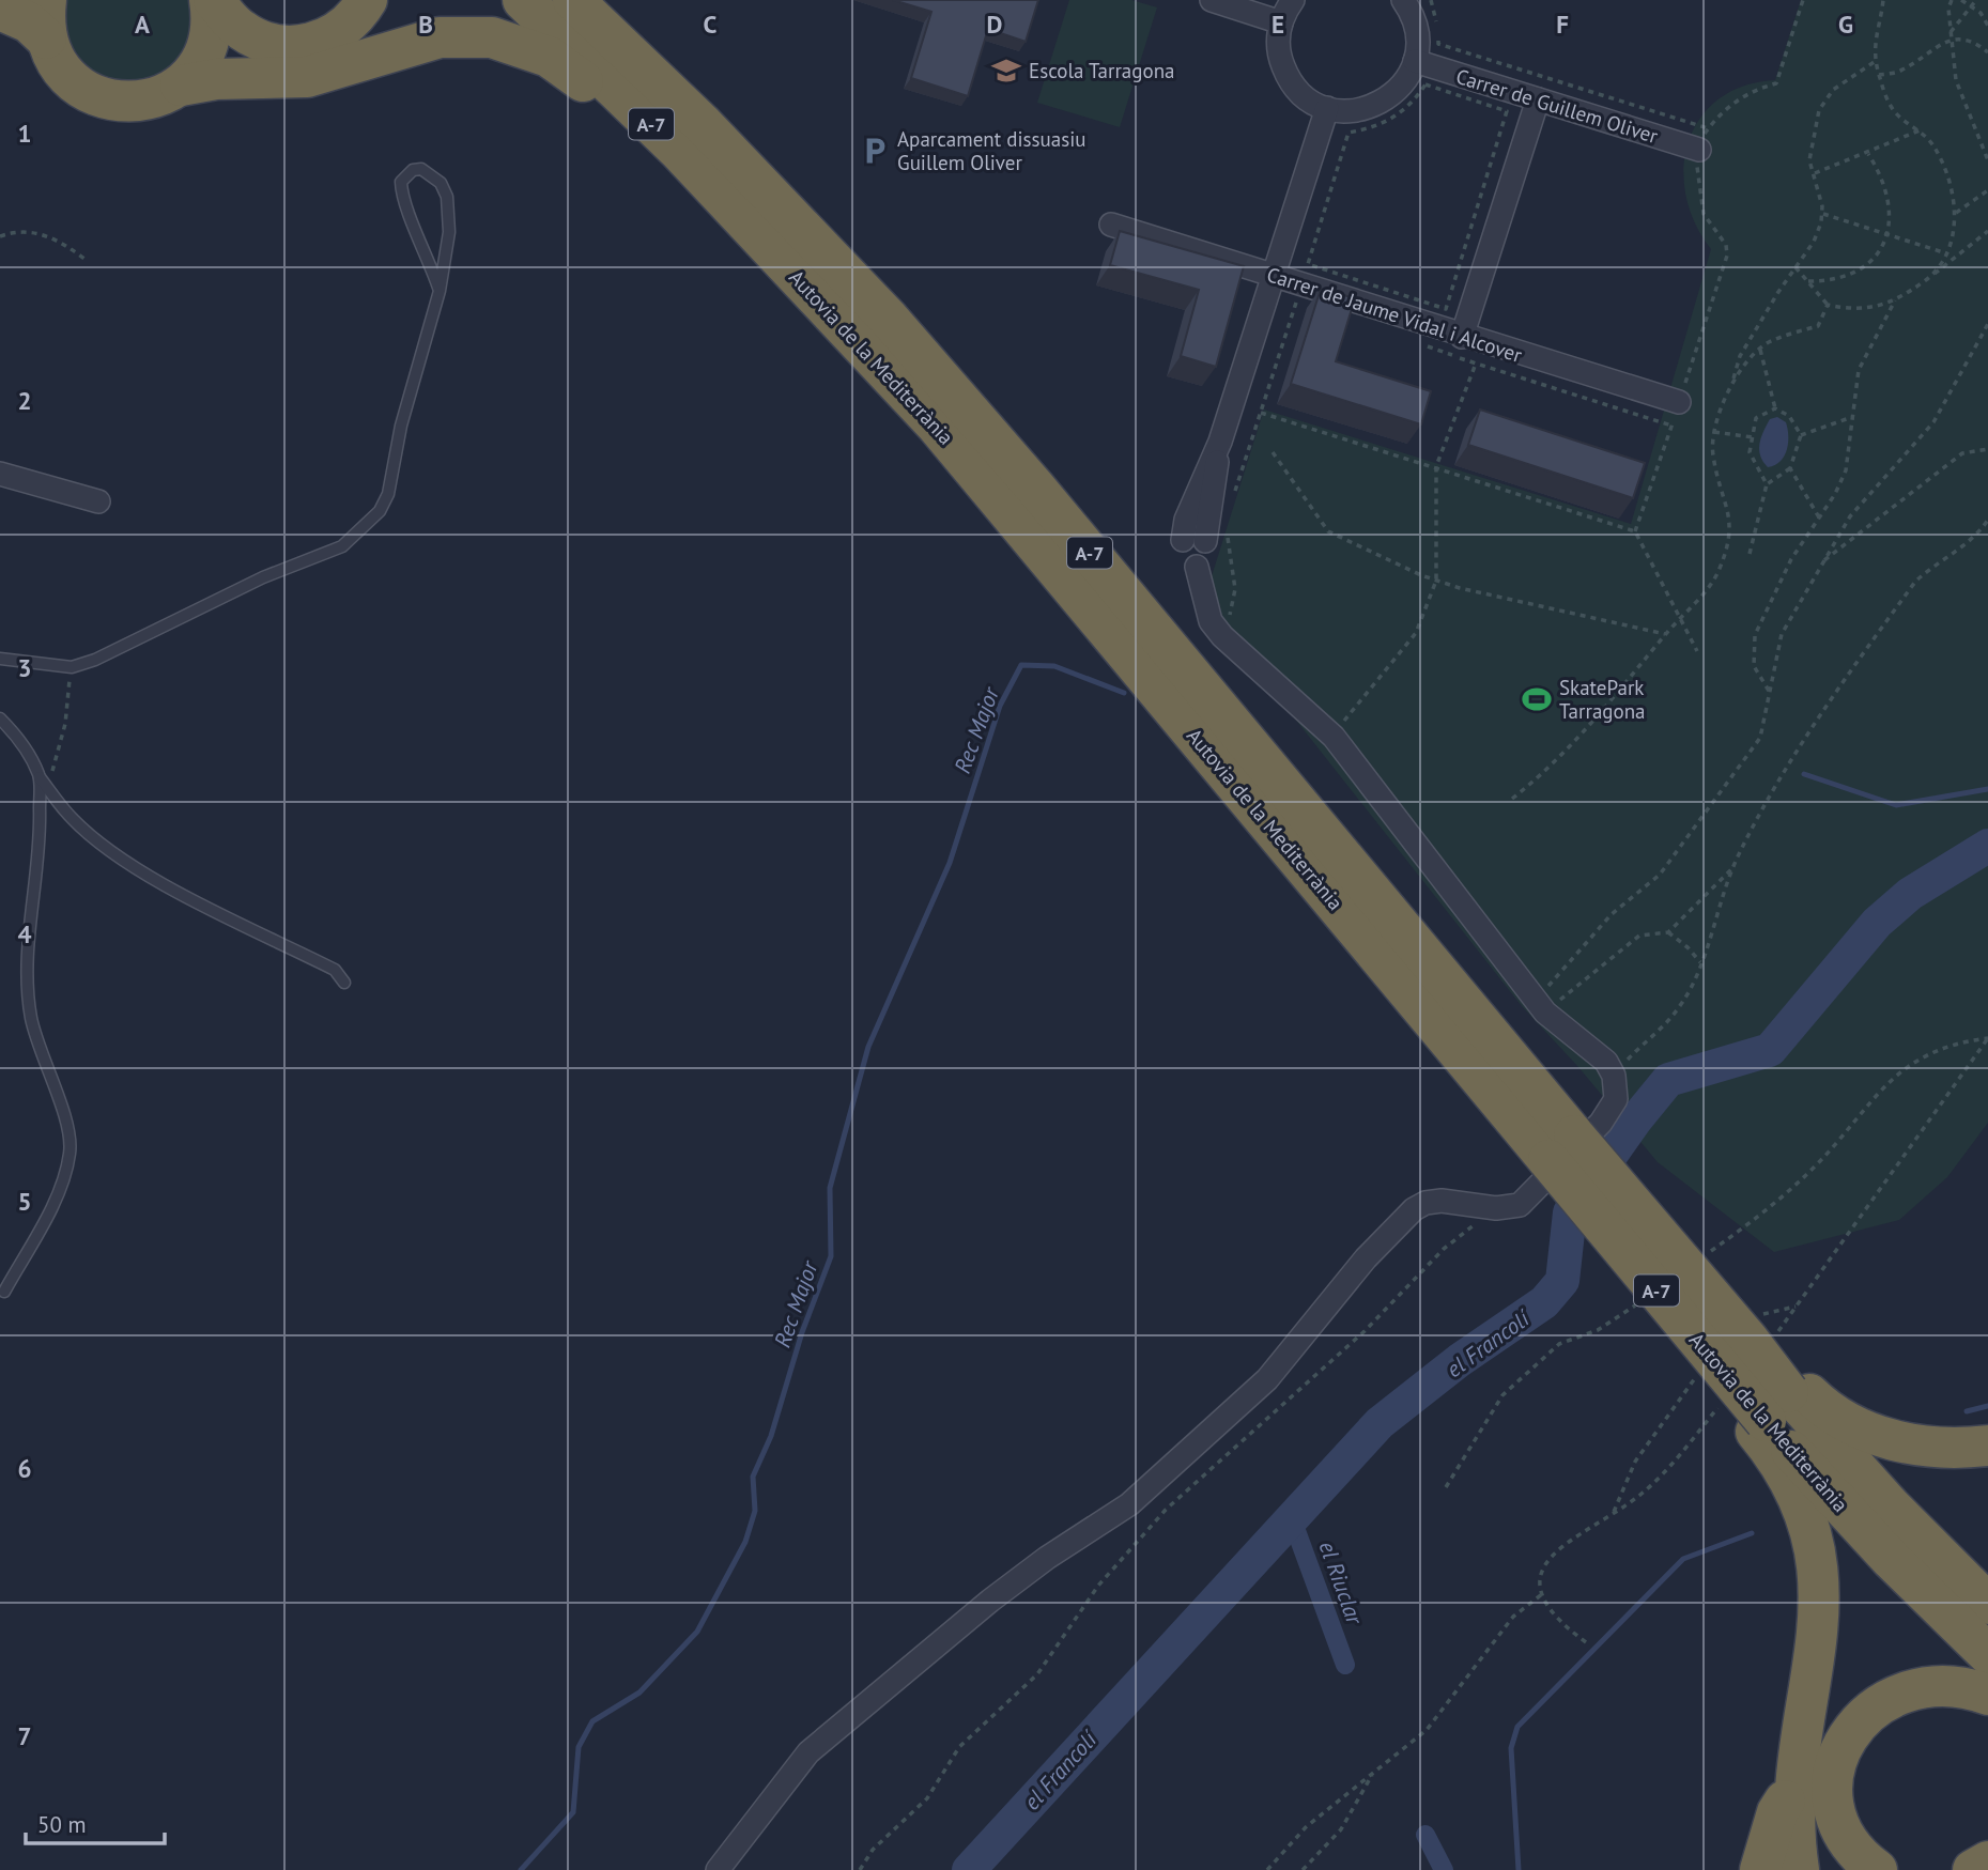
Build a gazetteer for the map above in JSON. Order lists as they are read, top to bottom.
{
  "streets": {
    "highway": ["A-7", "Autovia de la Mediterrània"],
    "street": ["Carrer de Guillem Oliver", "Carrer de Jaume Vidal i Alcover"]
  },
  "water": ["Rec Major", "el Francolí", "el Riuclar"],
  "places": {
    "school or university": ["Escola Tarragona"],
    "parking": ["Aparcament dissuasiu Guillem Oliver"],
    "sports": ["SkatePark Tarragona"]
  },
  "scale_bar": "50 m",
  "grid": {
    "columns": [
      "A",
      "B",
      "C",
      "D",
      "E",
      "F",
      "G"
    ],
    "rows": [
      "1",
      "2",
      "3",
      "4",
      "5",
      "6",
      "7"
    ]
  }
}
